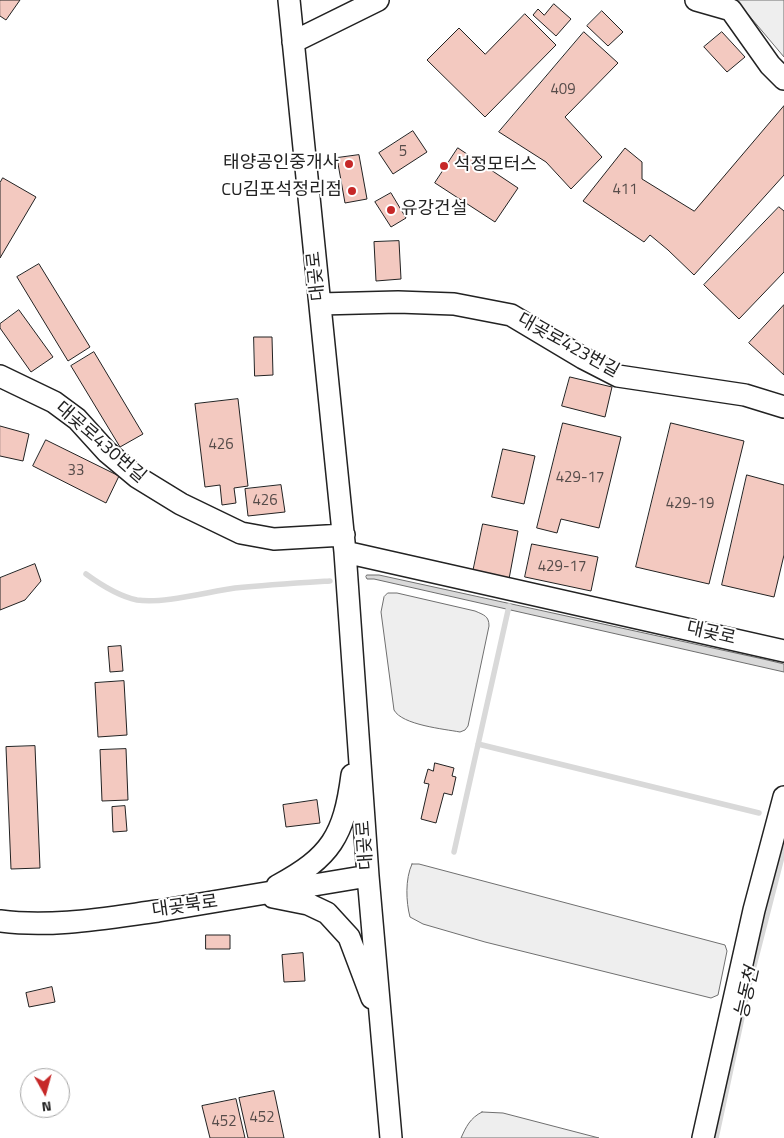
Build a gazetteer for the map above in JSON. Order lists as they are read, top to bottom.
{
  "streets": {
    "street": [
      "대곶로",
      "대곶로423번길",
      "대곶로430번길",
      "대곶북로"
    ]
  },
  "crossings": [
    ["대곶로", "대곶로423번길"],
    ["대곶로", "대곶로430번길"],
    ["대곶로", "대곶북로"]
  ],
  "water": ["능동천"],
  "places": [
    "태양공인중개사",
    "석정모터스",
    "CU김포석정리점",
    "유강건설"
  ],
  "house_numbers": [
    "409",
    "5",
    "411",
    "426",
    "33",
    "429-17",
    "426",
    "429-19",
    "429-17",
    "452",
    "452"
  ],
  "north": "bottom"
}
